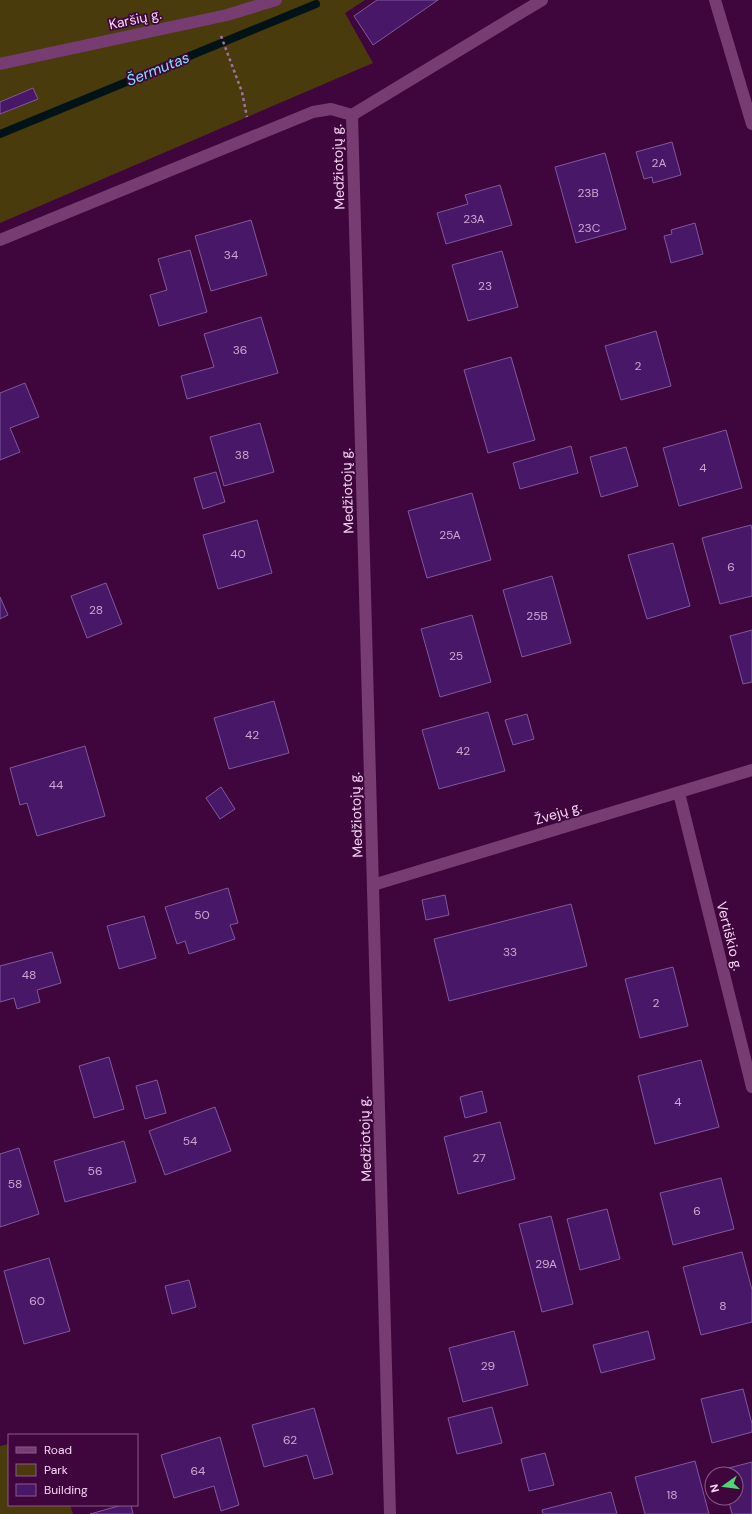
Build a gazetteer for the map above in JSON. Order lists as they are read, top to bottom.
{
  "streets": {
    "street": [
      "Karšių g.",
      "Medžiotojų g.",
      "Žvejų g.",
      "Vertiškio g."
    ]
  },
  "crossings": [
    ["Medžiotojų g.", "Žvejų g."],
    ["Žvejų g.", "Vertiškio g."]
  ],
  "water": ["Šermutas"],
  "house_numbers": [
    "2A",
    "23B",
    "23A",
    "23C",
    "34",
    "23",
    "36",
    "2",
    "38",
    "4",
    "25A",
    "40",
    "6",
    "28",
    "25B",
    "25",
    "42",
    "42",
    "44",
    "50",
    "33",
    "48",
    "2",
    "4",
    "54",
    "27",
    "56",
    "58",
    "6",
    "29A",
    "60",
    "8",
    "29",
    "62",
    "64",
    "18"
  ],
  "legend": ["Road", "Park", "Building"],
  "north": "left"
}
